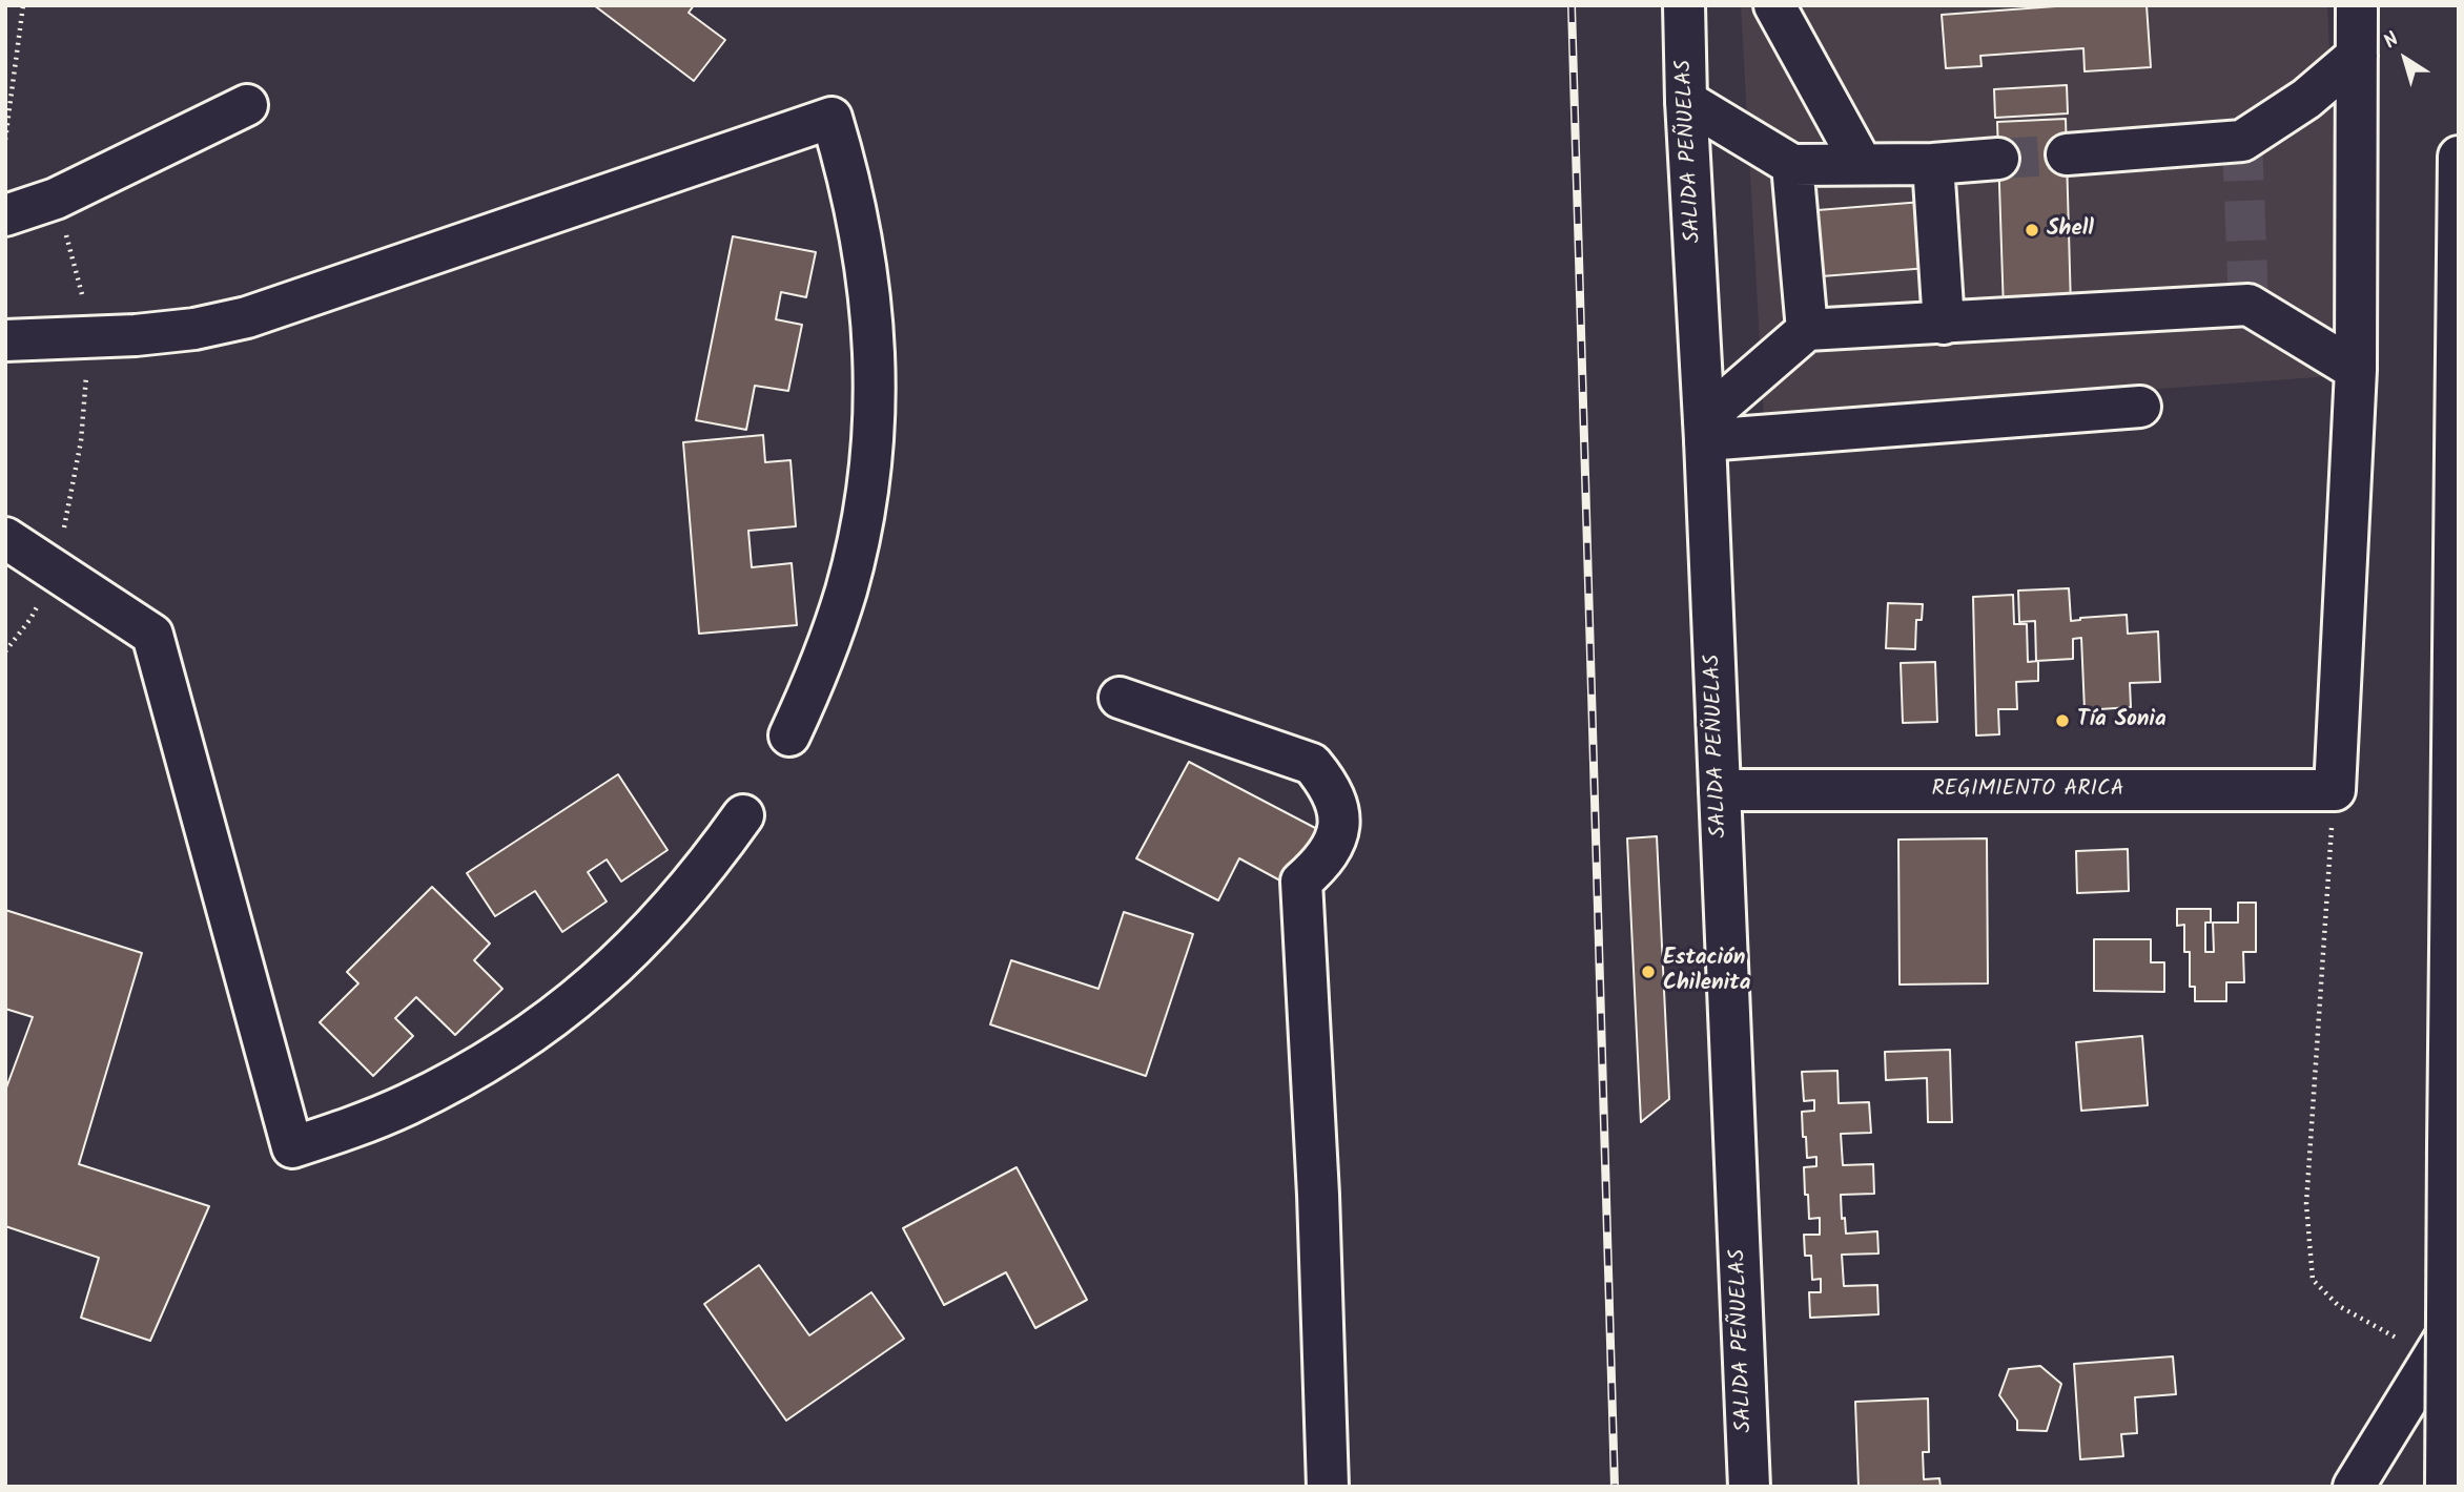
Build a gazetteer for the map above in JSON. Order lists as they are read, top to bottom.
{
  "streets": {
    "main road": ["SALIDA PEÑUELAS", "REGIMIENTO ARICA"]
  },
  "crossings": [
    ["SALIDA PEÑUELAS", "REGIMIENTO ARICA"]
  ],
  "places": ["Shell", "Tía Sonia", "Estación Chilenita"],
  "north": "top left"
}
